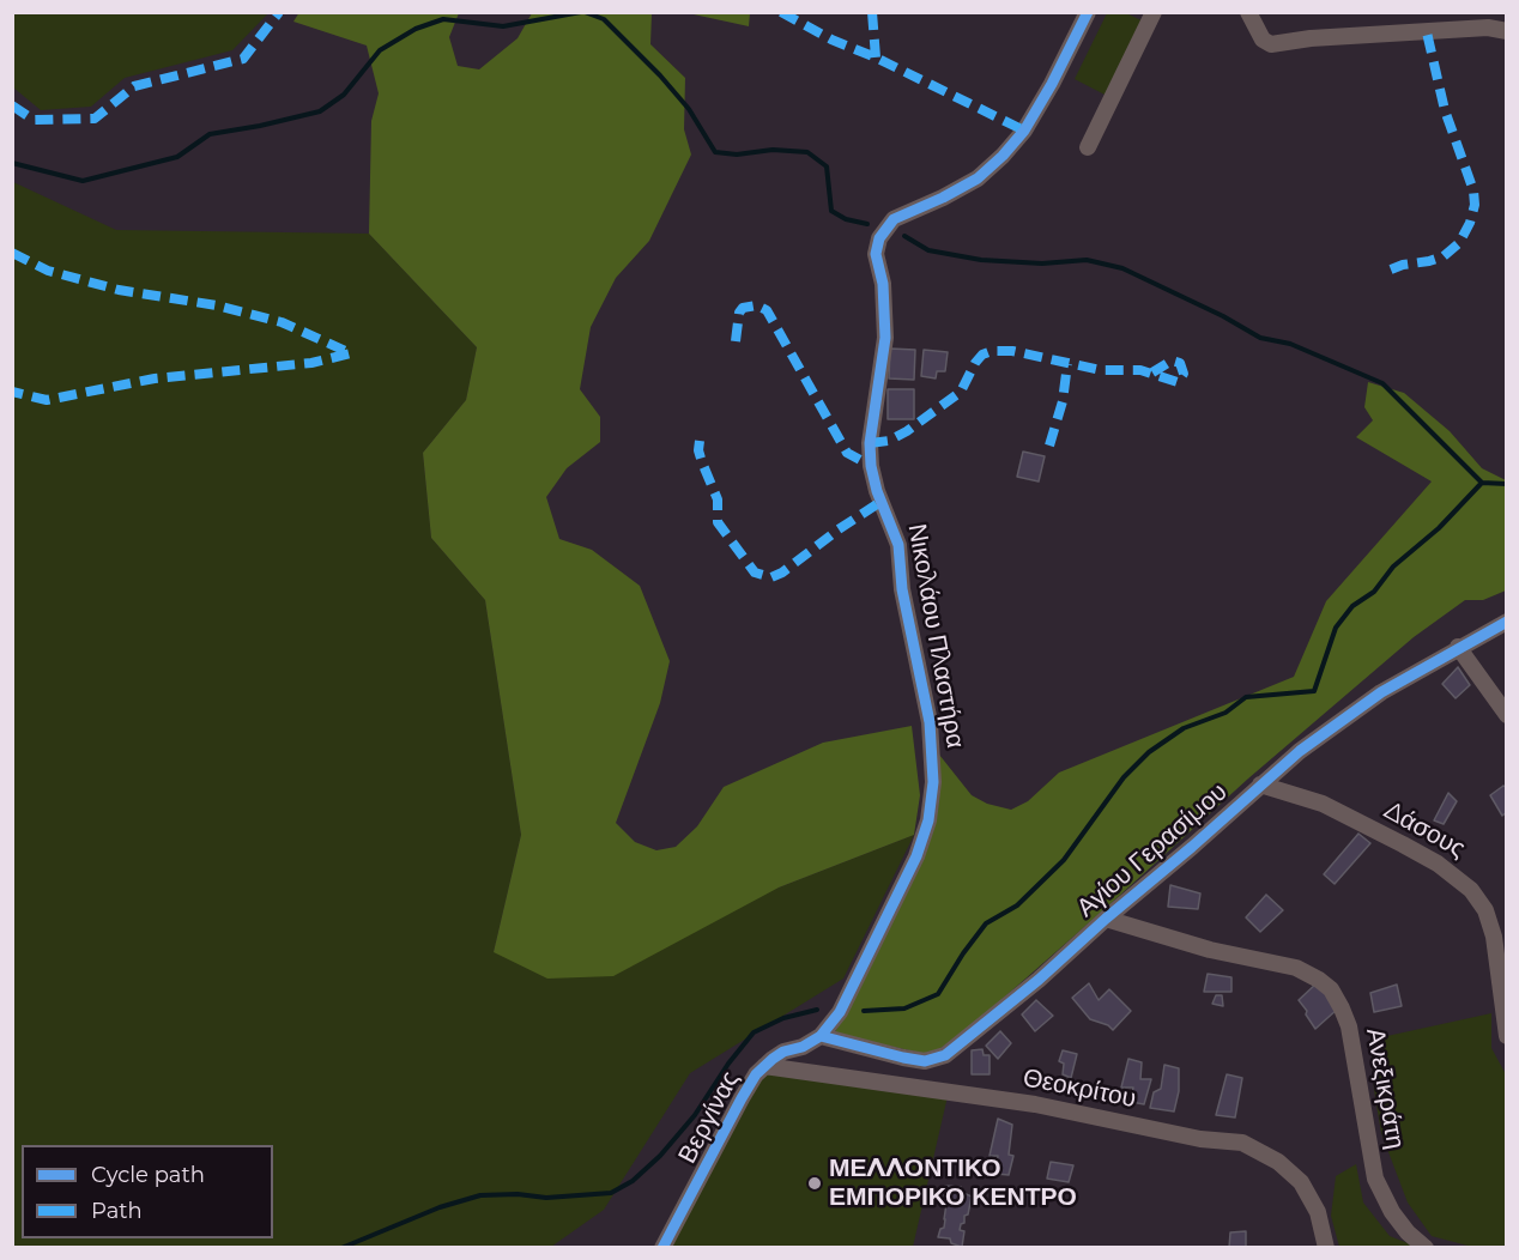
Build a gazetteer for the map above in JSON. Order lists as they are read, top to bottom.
{
  "streets": {
    "street": [
      "Νικολάου Πλαστήρα",
      "Δάσους",
      "Αγίου Γερασίμου",
      "Θεοκρίτου",
      "Ανεξικράτη",
      "Βεργίνας"
    ]
  },
  "crossings": [
    ["Νικολάου Πλαστήρα", "Αγίου Γερασίμου"],
    ["Νικολάου Πλαστήρα", "Βεργίνας"],
    ["Δάσους", "Αγίου Γερασίμου"],
    ["Αγίου Γερασίμου", "Ανεξικράτη"],
    ["Αγίου Γερασίμου", "Βεργίνας"],
    ["Θεοκρίτου", "Βεργίνας"]
  ],
  "places": ["ΜΕΛΛΟΝΤΙΚΟ ΕΜΠΟΡΙΚΟ ΚΕΝΤΡΟ"],
  "legend": ["Cycle path", "Path"]
}
